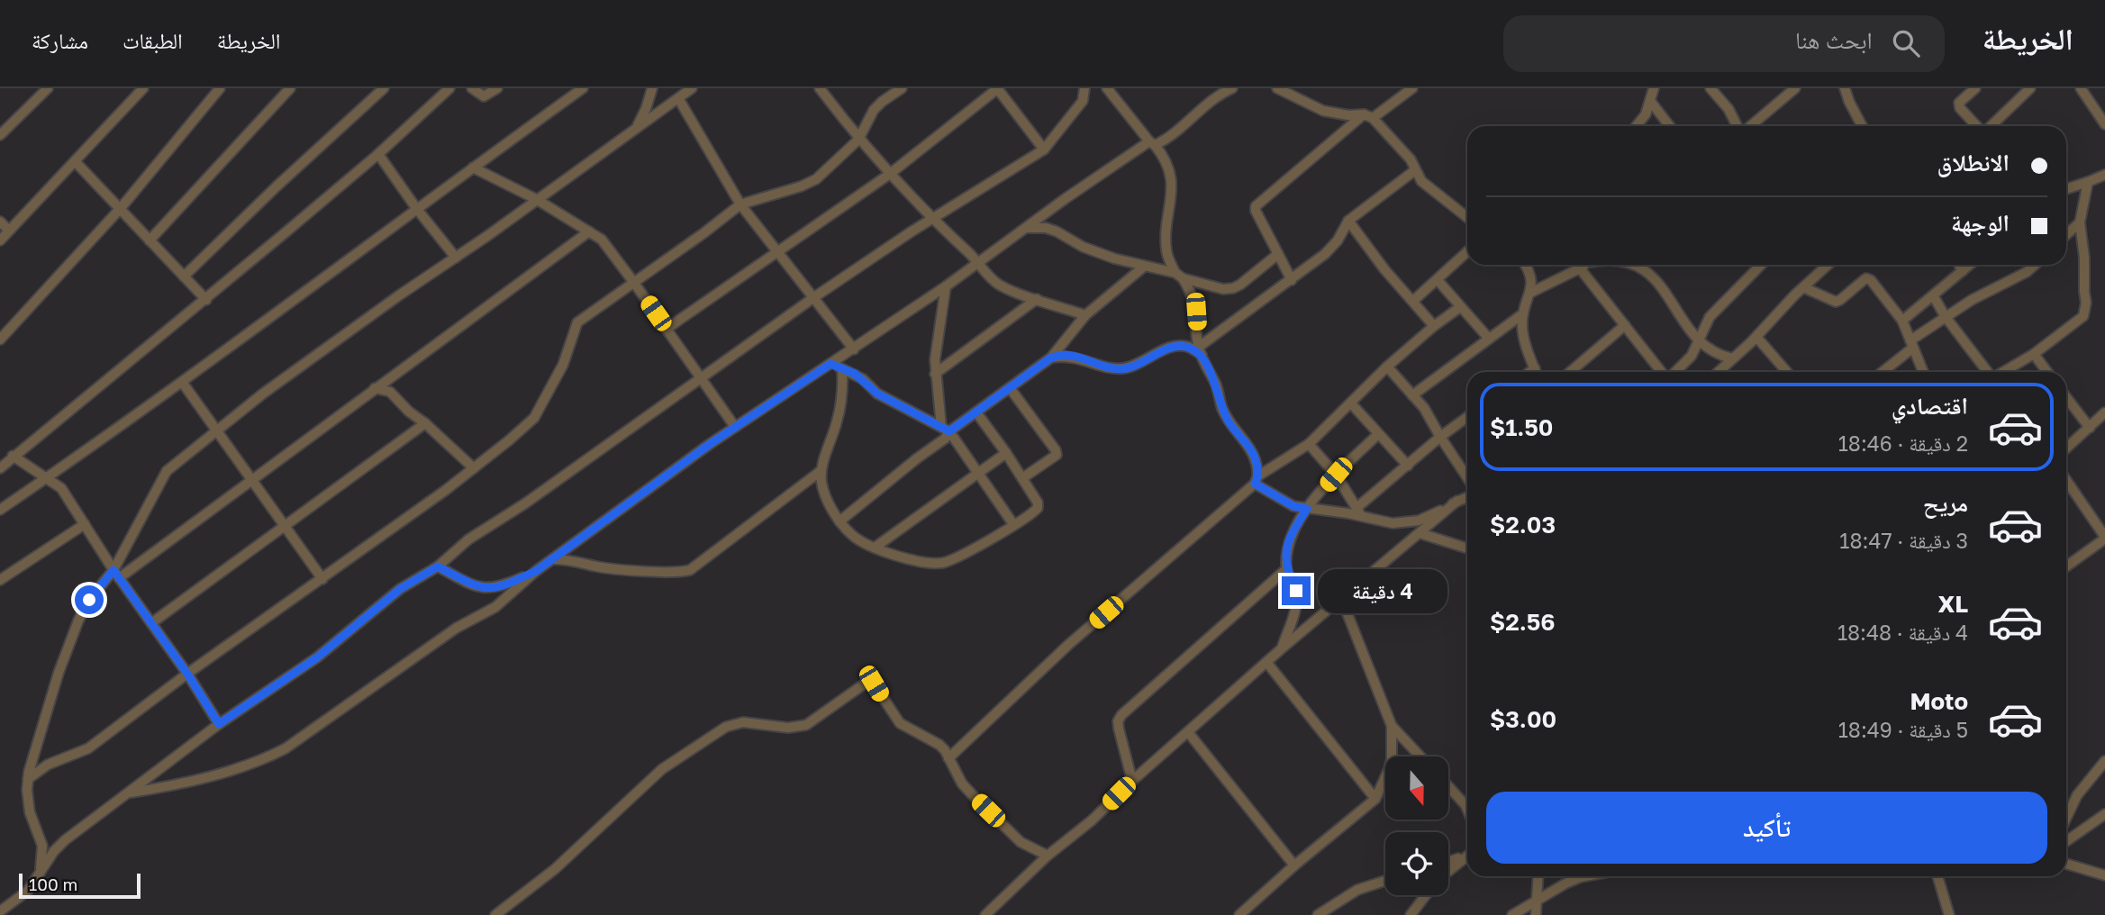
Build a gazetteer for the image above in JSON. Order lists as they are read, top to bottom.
{
  "scale_bar": "100 m",
  "north": "bottom",
  "page": {
    "header": "الخريطة",
    "search": "ابحث هنا",
    "nav": ["الخريطة", "الطبقات", "مشاركة"],
    "banner": ["الانطلاق", "الوجهة"],
    "list": [
      {
        "name": "اقتصادي",
        "note": "2 دقيقة · 18:46",
        "value": "$1.50"
      },
      {
        "name": "مريح",
        "note": "3 دقيقة · 18:47",
        "value": "$2.03"
      },
      {
        "name": "XL",
        "note": "4 دقيقة · 18:48",
        "value": "$2.56"
      },
      {
        "name": "Moto",
        "note": "5 دقيقة · 18:49",
        "value": "$3.00"
      }
    ],
    "bubble": "4 دقيقة",
    "buttons": "تأكيد",
    "scale": "100 m"
  }
}
